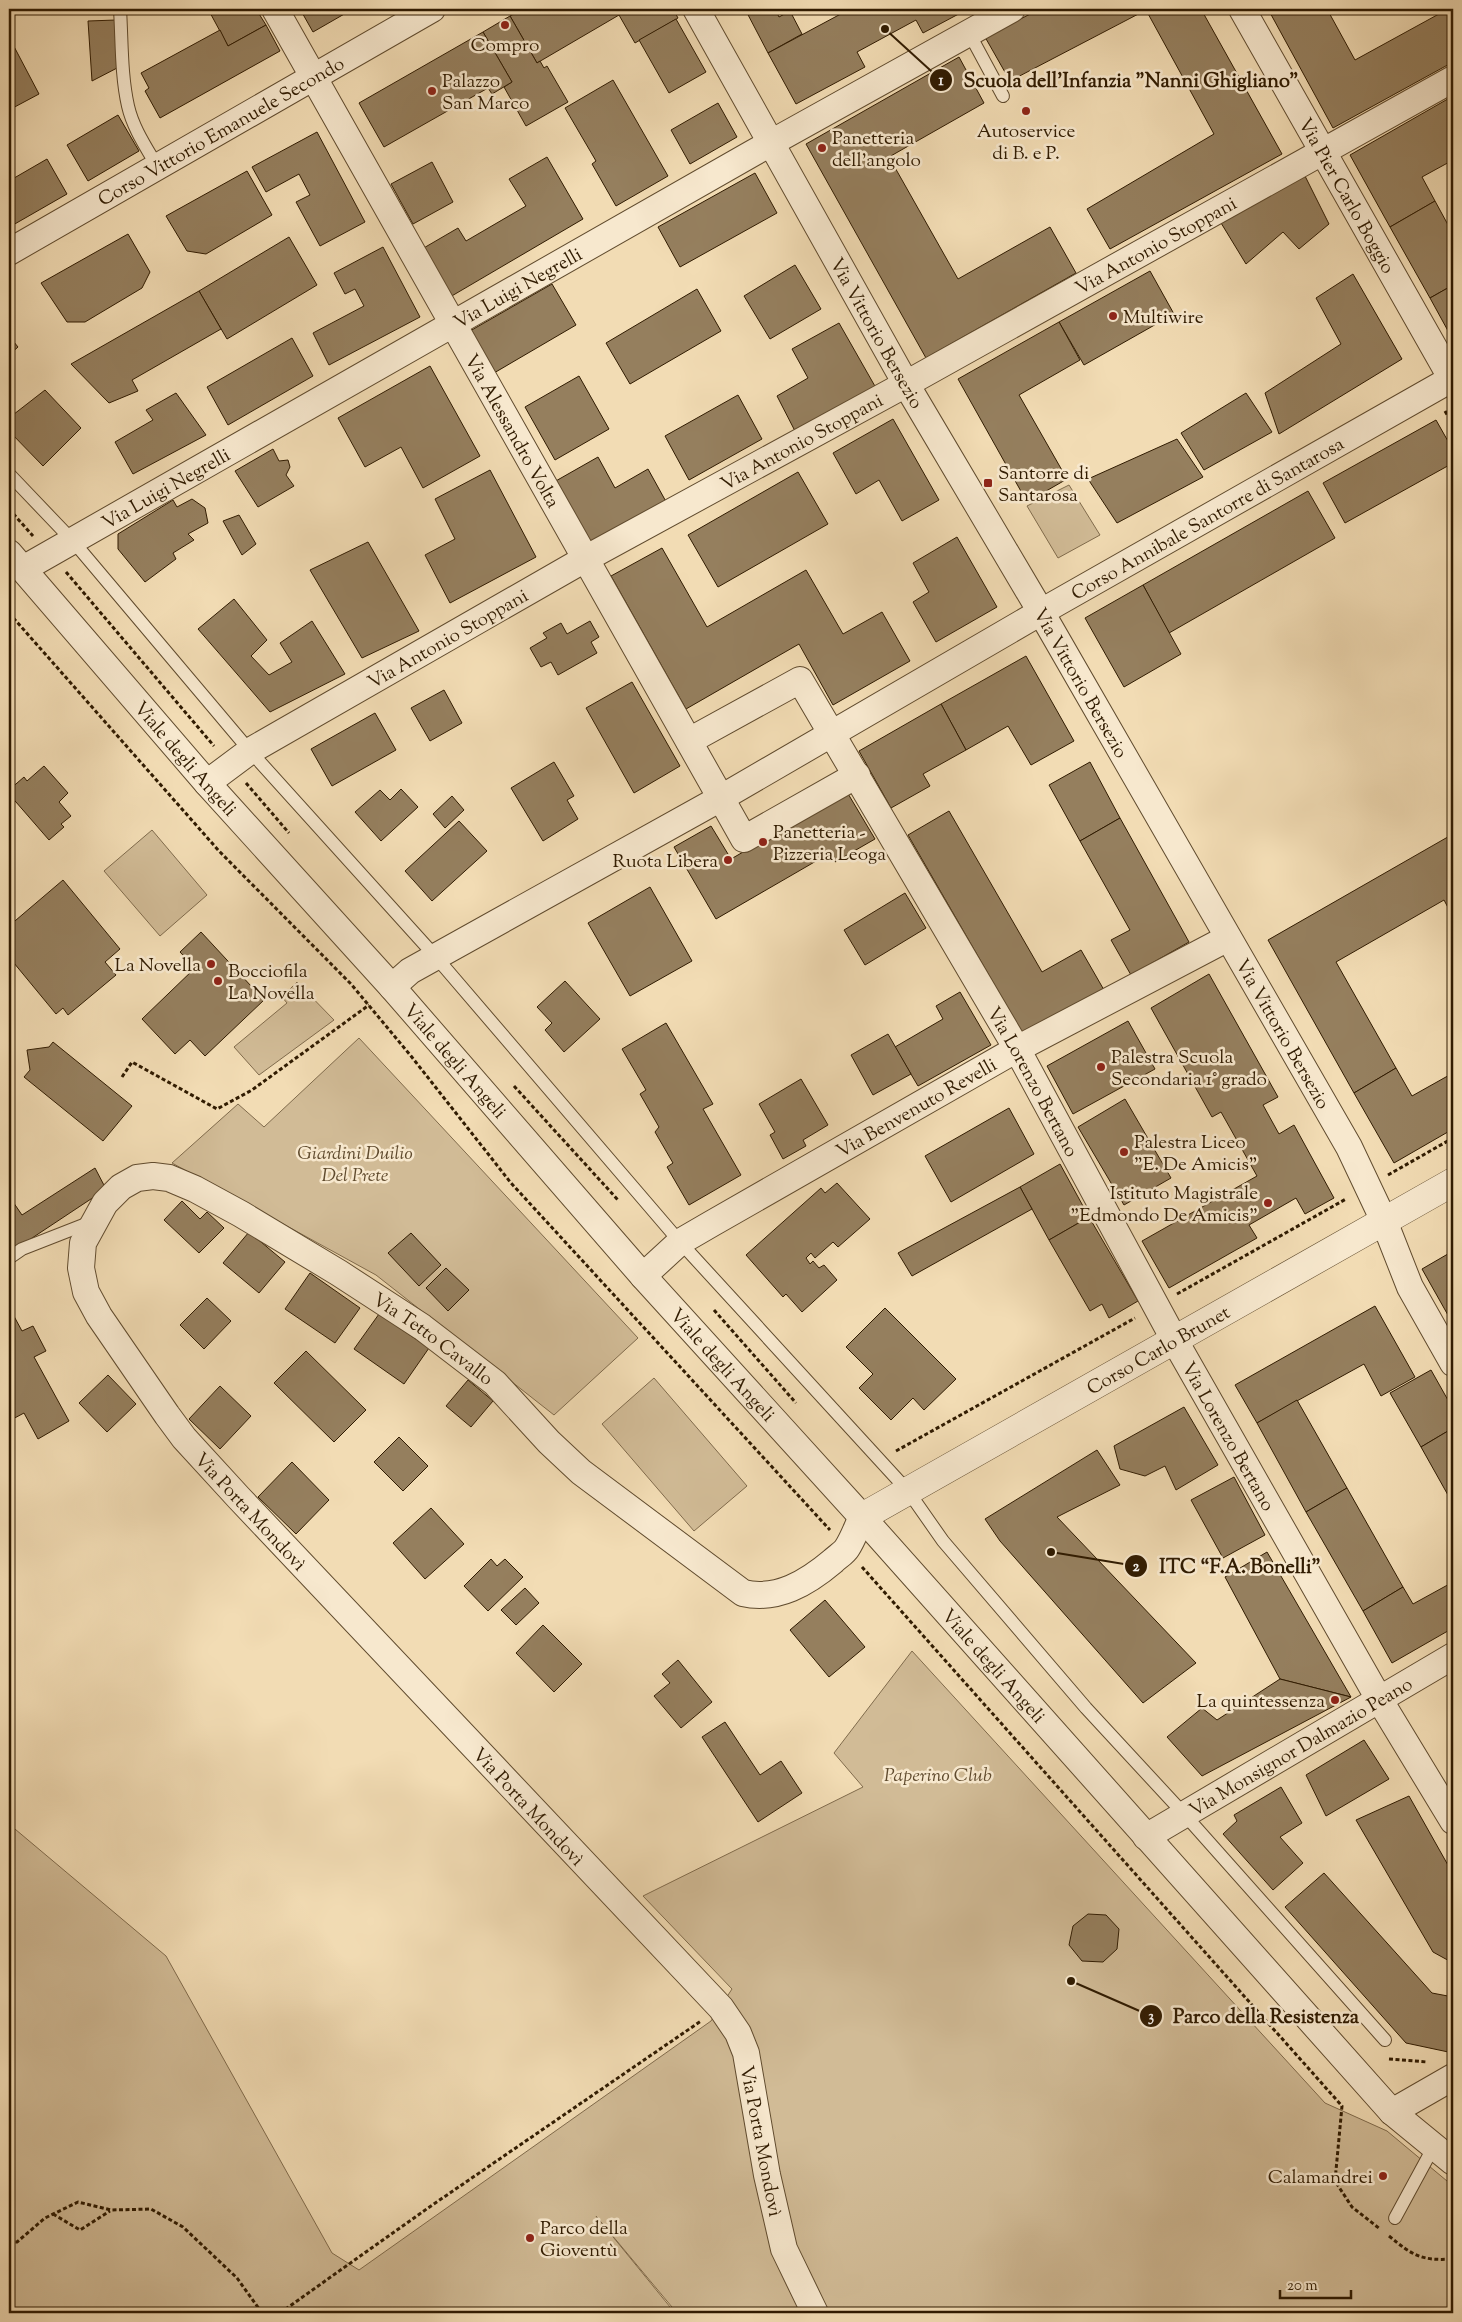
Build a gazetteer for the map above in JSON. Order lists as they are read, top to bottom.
{
  "streets": {
    "street": [
      "Corso Vittorio Emanuele Secondo",
      "Via Pier Carlo Boggio",
      "Via Antonio Stoppani",
      "Via Luigi Negrelli",
      "Via Vittorio Bersezio",
      "Via Alessandro Volta",
      "Corso Annibale Santorre di Santarosa",
      "Viale degli Angeli",
      "Via Lorenzo Bertano",
      "Via Benvenuto Revelli",
      "Via Tetto Cavallo",
      "Corso Carlo Brunet",
      "Via Porta Mondovì",
      "Via Monsignor Dalmazio Peano"
    ]
  },
  "crossings": [
    ["Corso Vittorio Emanuele Secondo", "Via Alessandro Volta"],
    ["Via Pier Carlo Boggio", "Via Antonio Stoppani"],
    ["Via Pier Carlo Boggio", "Corso Annibale Santorre di Santarosa"],
    ["Via Antonio Stoppani", "Via Vittorio Bersezio"],
    ["Via Antonio Stoppani", "Via Alessandro Volta"],
    ["Via Antonio Stoppani", "Viale degli Angeli"],
    ["Via Luigi Negrelli", "Via Vittorio Bersezio"],
    ["Via Luigi Negrelli", "Via Alessandro Volta"],
    ["Via Luigi Negrelli", "Viale degli Angeli"],
    ["Via Vittorio Bersezio", "Corso Annibale Santorre di Santarosa"],
    ["Via Vittorio Bersezio", "Via Benvenuto Revelli"],
    ["Via Vittorio Bersezio", "Corso Carlo Brunet"],
    ["Via Alessandro Volta", "Corso Annibale Santorre di Santarosa"],
    ["Corso Annibale Santorre di Santarosa", "Viale degli Angeli"],
    ["Corso Annibale Santorre di Santarosa", "Via Lorenzo Bertano"],
    ["Viale degli Angeli", "Via Benvenuto Revelli"],
    ["Viale degli Angeli", "Via Tetto Cavallo"],
    ["Viale degli Angeli", "Corso Carlo Brunet"],
    ["Viale degli Angeli", "Via Monsignor Dalmazio Peano"],
    ["Via Lorenzo Bertano", "Via Benvenuto Revelli"],
    ["Via Lorenzo Bertano", "Corso Carlo Brunet"],
    ["Via Lorenzo Bertano", "Via Monsignor Dalmazio Peano"],
    ["Via Tetto Cavallo", "Corso Carlo Brunet"],
    ["Via Tetto Cavallo", "Via Porta Mondovì"]
  ],
  "parks": ["Giardini Duilio Del Prete", "Paperino Club"],
  "places": {
    "other": [
      "Compro",
      "Scuola dell'Infanzia \"Nanni Ghigliano\"",
      "Palazzo San Marco",
      "Autoservice di B. e P.",
      "Panetteria dell'angolo",
      "Multiwire",
      "Panetteria - Pizzeria Leoga",
      "Ruota Libera",
      "La Novella",
      "Bocciofila La Novella",
      "Palestra Scuola Secondaria 1° grado",
      "Palestra Liceo \"E. De Amicis\"",
      "Istituto Magistrale \"Edmondo De Amicis\"",
      "ITC “F.A. Bonelli”",
      "La quintessenza",
      "Parco della Resistenza",
      "Calamandrei",
      "Parco della Gioventù"
    ],
    "transit": ["Santorre di Santarosa"]
  },
  "scale_bar": "20 m"
}
